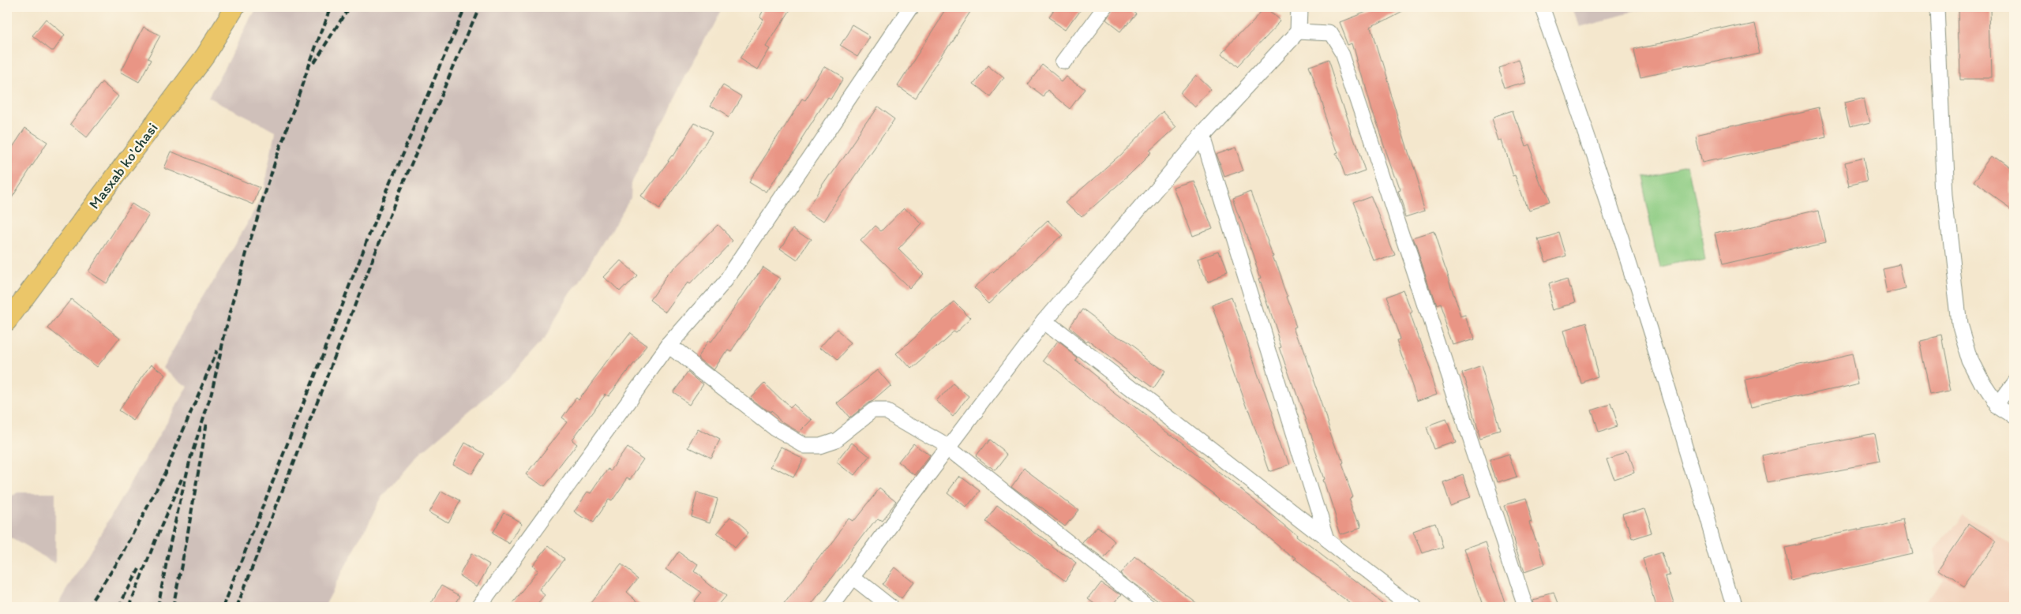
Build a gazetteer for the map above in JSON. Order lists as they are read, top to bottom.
{
  "streets": {
    "main road": ["Masxab ko'chasi"]
  }
}
